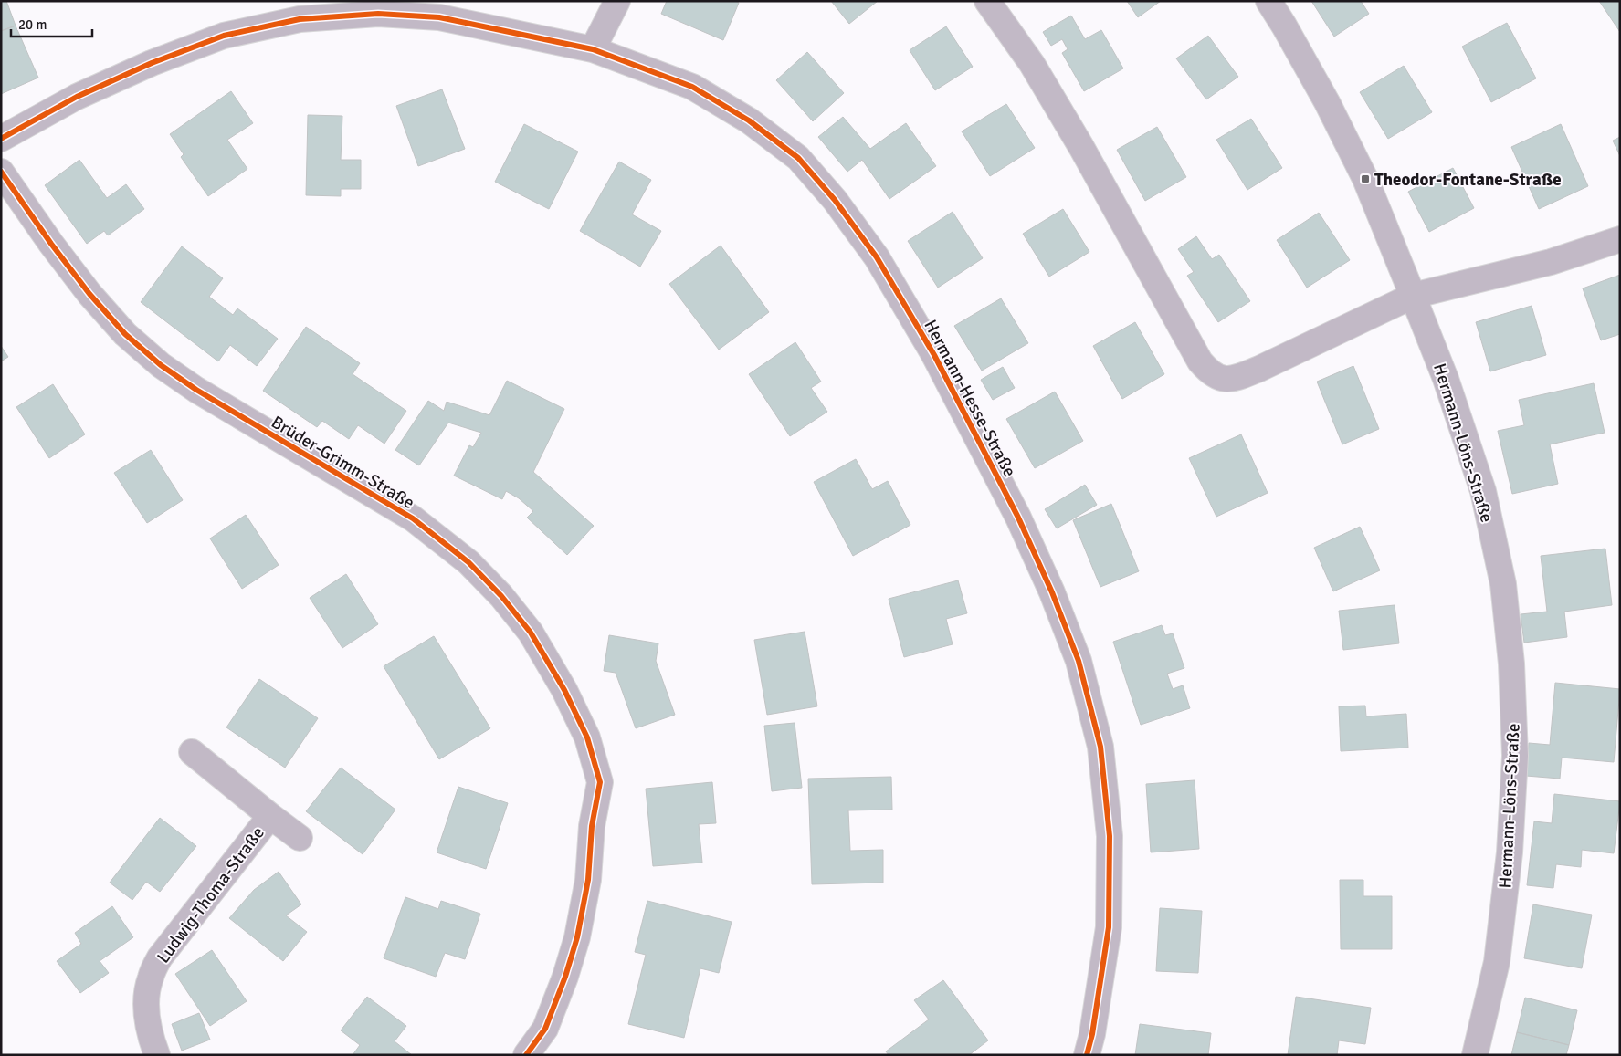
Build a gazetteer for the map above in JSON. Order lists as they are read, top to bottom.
{
  "streets": {
    "street": [
      "Hermann-Hesse-Straße",
      "Hermann-Löns-Straße",
      "Brüder-Grimm-Straße",
      "Ludwig-Thoma-Straße"
    ]
  },
  "places": {
    "transit": ["Theodor-Fontane-Straße"]
  },
  "scale_bar": "20 m"
}
